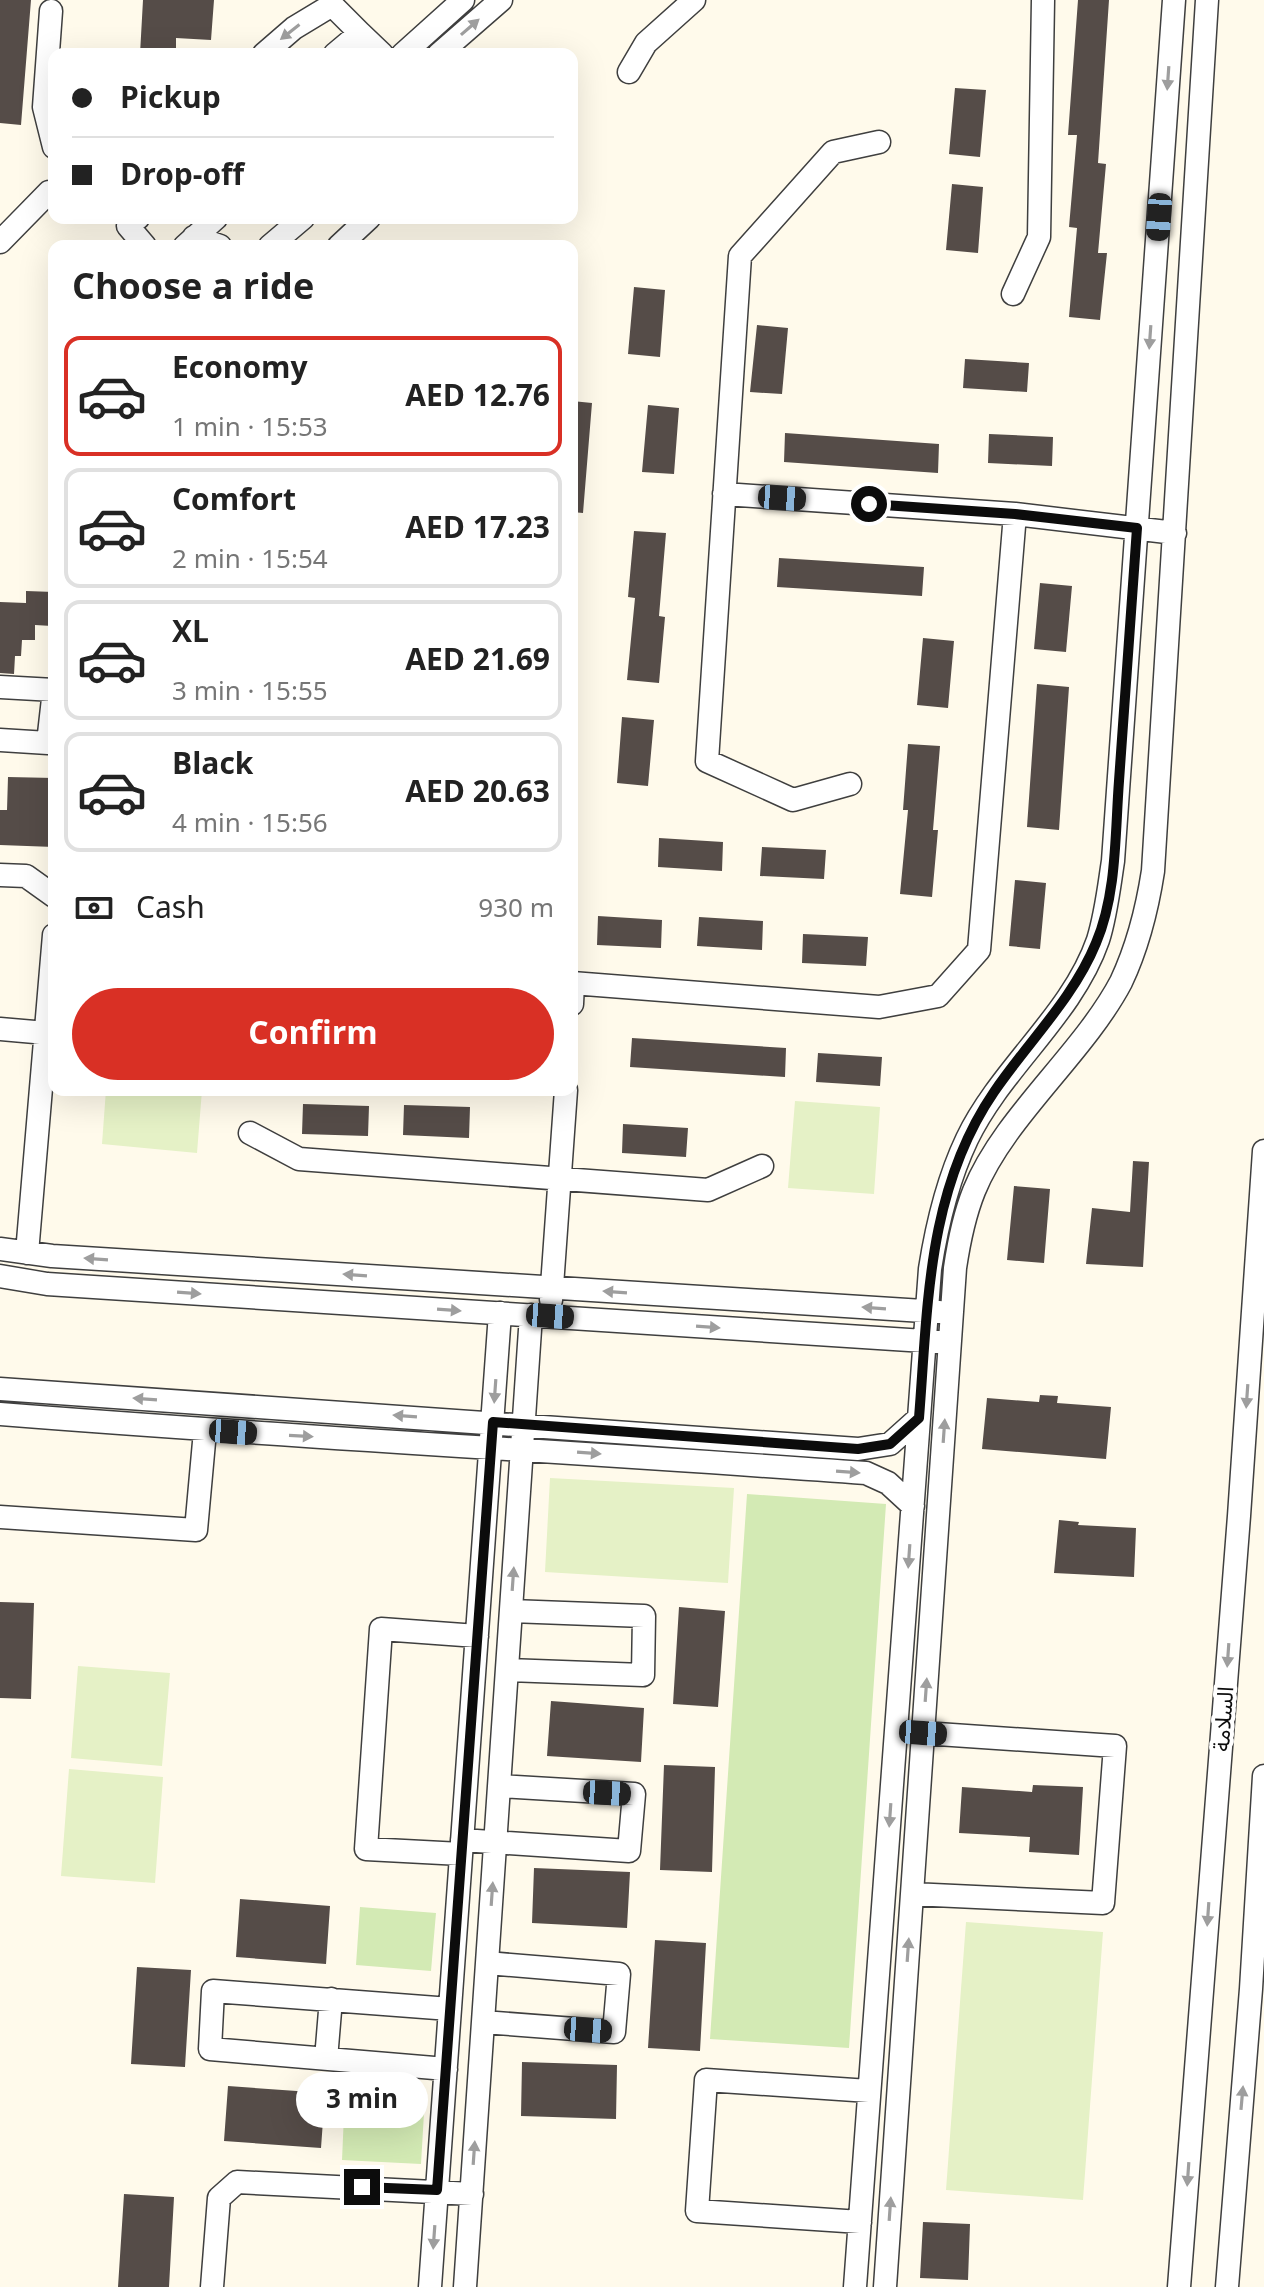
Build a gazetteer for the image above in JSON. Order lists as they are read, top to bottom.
{
  "streets": {
    "street": ["السلامة"]
  },
  "page": {
    "banner": ["Pickup", "Drop-off"],
    "heading": "Choose a ride",
    "list": [
      {
        "name": "Economy",
        "note": "1 min · 15:53",
        "value": "AED 12.76"
      },
      {
        "name": "Comfort",
        "note": "2 min · 15:54",
        "value": "AED 17.23"
      },
      {
        "name": "XL",
        "note": "3 min · 15:55",
        "value": "AED 21.69"
      },
      {
        "name": "Black",
        "note": "4 min · 15:56",
        "value": "AED 20.63"
      }
    ],
    "pay": ["Cash", "930 m"],
    "buttons": "Confirm",
    "bubble": "3 min"
  }
}
